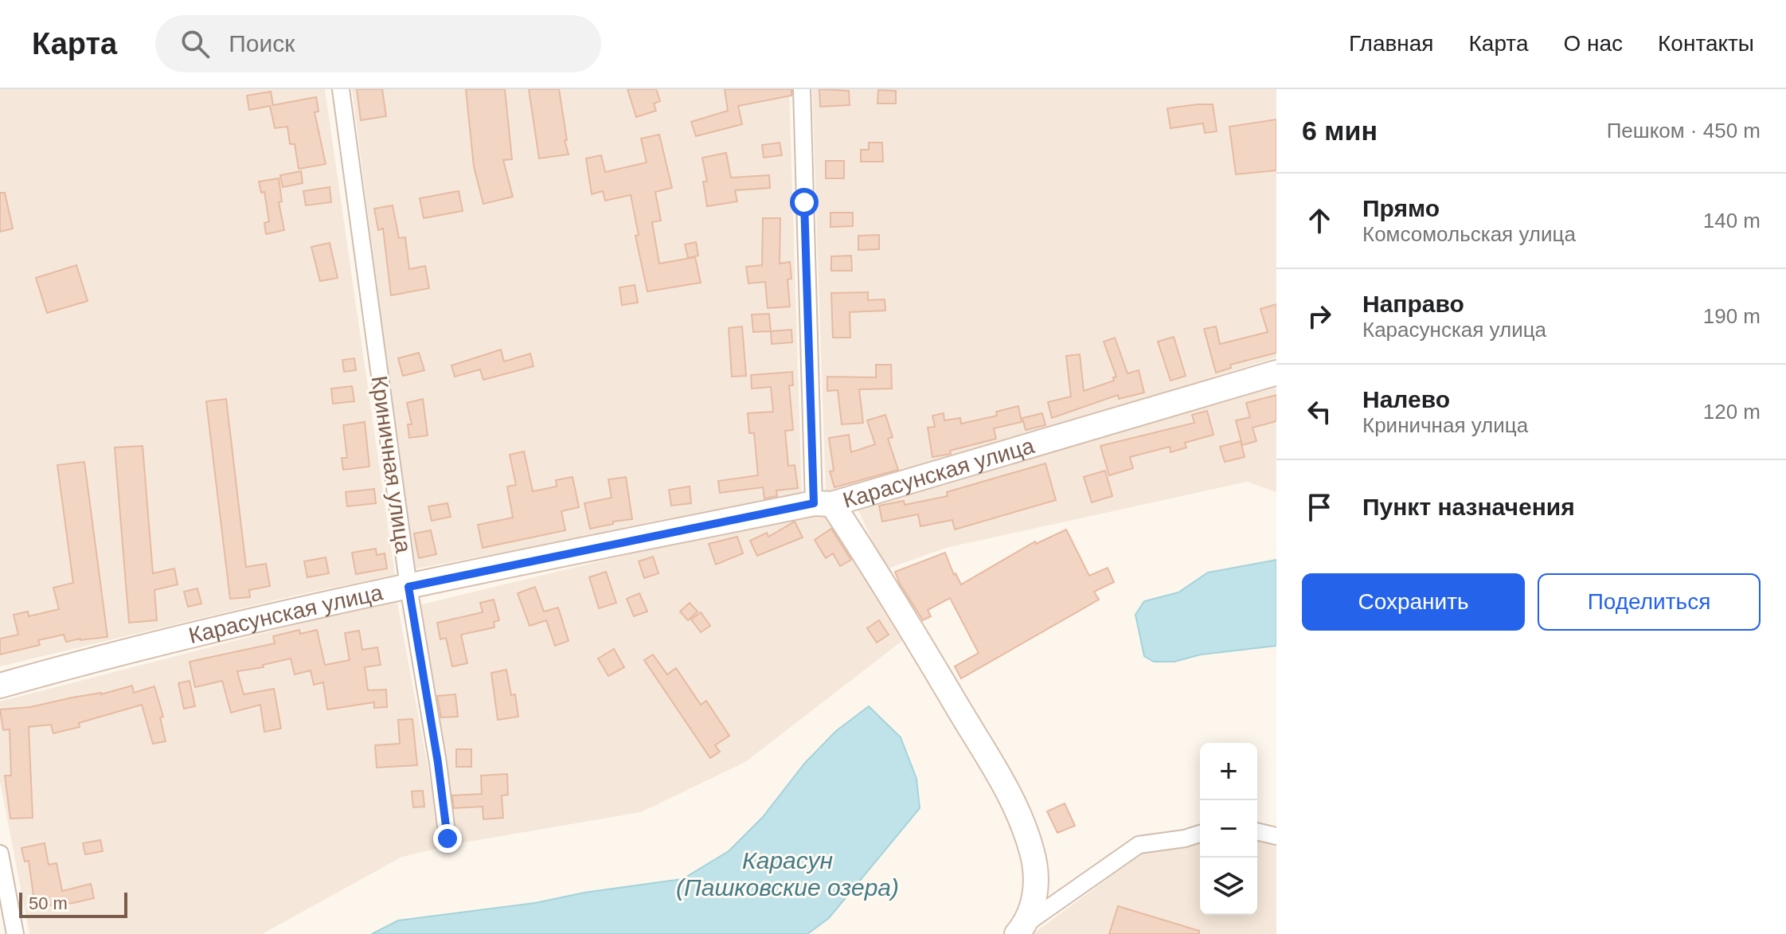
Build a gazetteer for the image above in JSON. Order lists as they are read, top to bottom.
{
  "streets": {
    "street": ["Криничная улица", "Карасунская улица"]
  },
  "crossings": [
    ["Криничная улица", "Карасунская улица"]
  ],
  "water": ["Карасун (Пашковские озера)"],
  "scale_bar": "50 m",
  "page": {
    "header": "Карта",
    "search": "Поиск",
    "nav": [
      "Главная",
      "Карта",
      "О нас",
      "Контакты"
    ],
    "heading": ["6 мин", "Пешком · 450 m"],
    "list": [
      ["Прямо", "Комсомольская улица", "140 m"],
      ["Направо", "Карасунская улица", "190 m"],
      ["Налево", "Криничная улица", "120 m"],
      "Пункт назначения"
    ],
    "buttons": ["Сохранить", "Поделиться"],
    "map_buttons": ["+", "−"],
    "scale": "50 m"
  }
}
